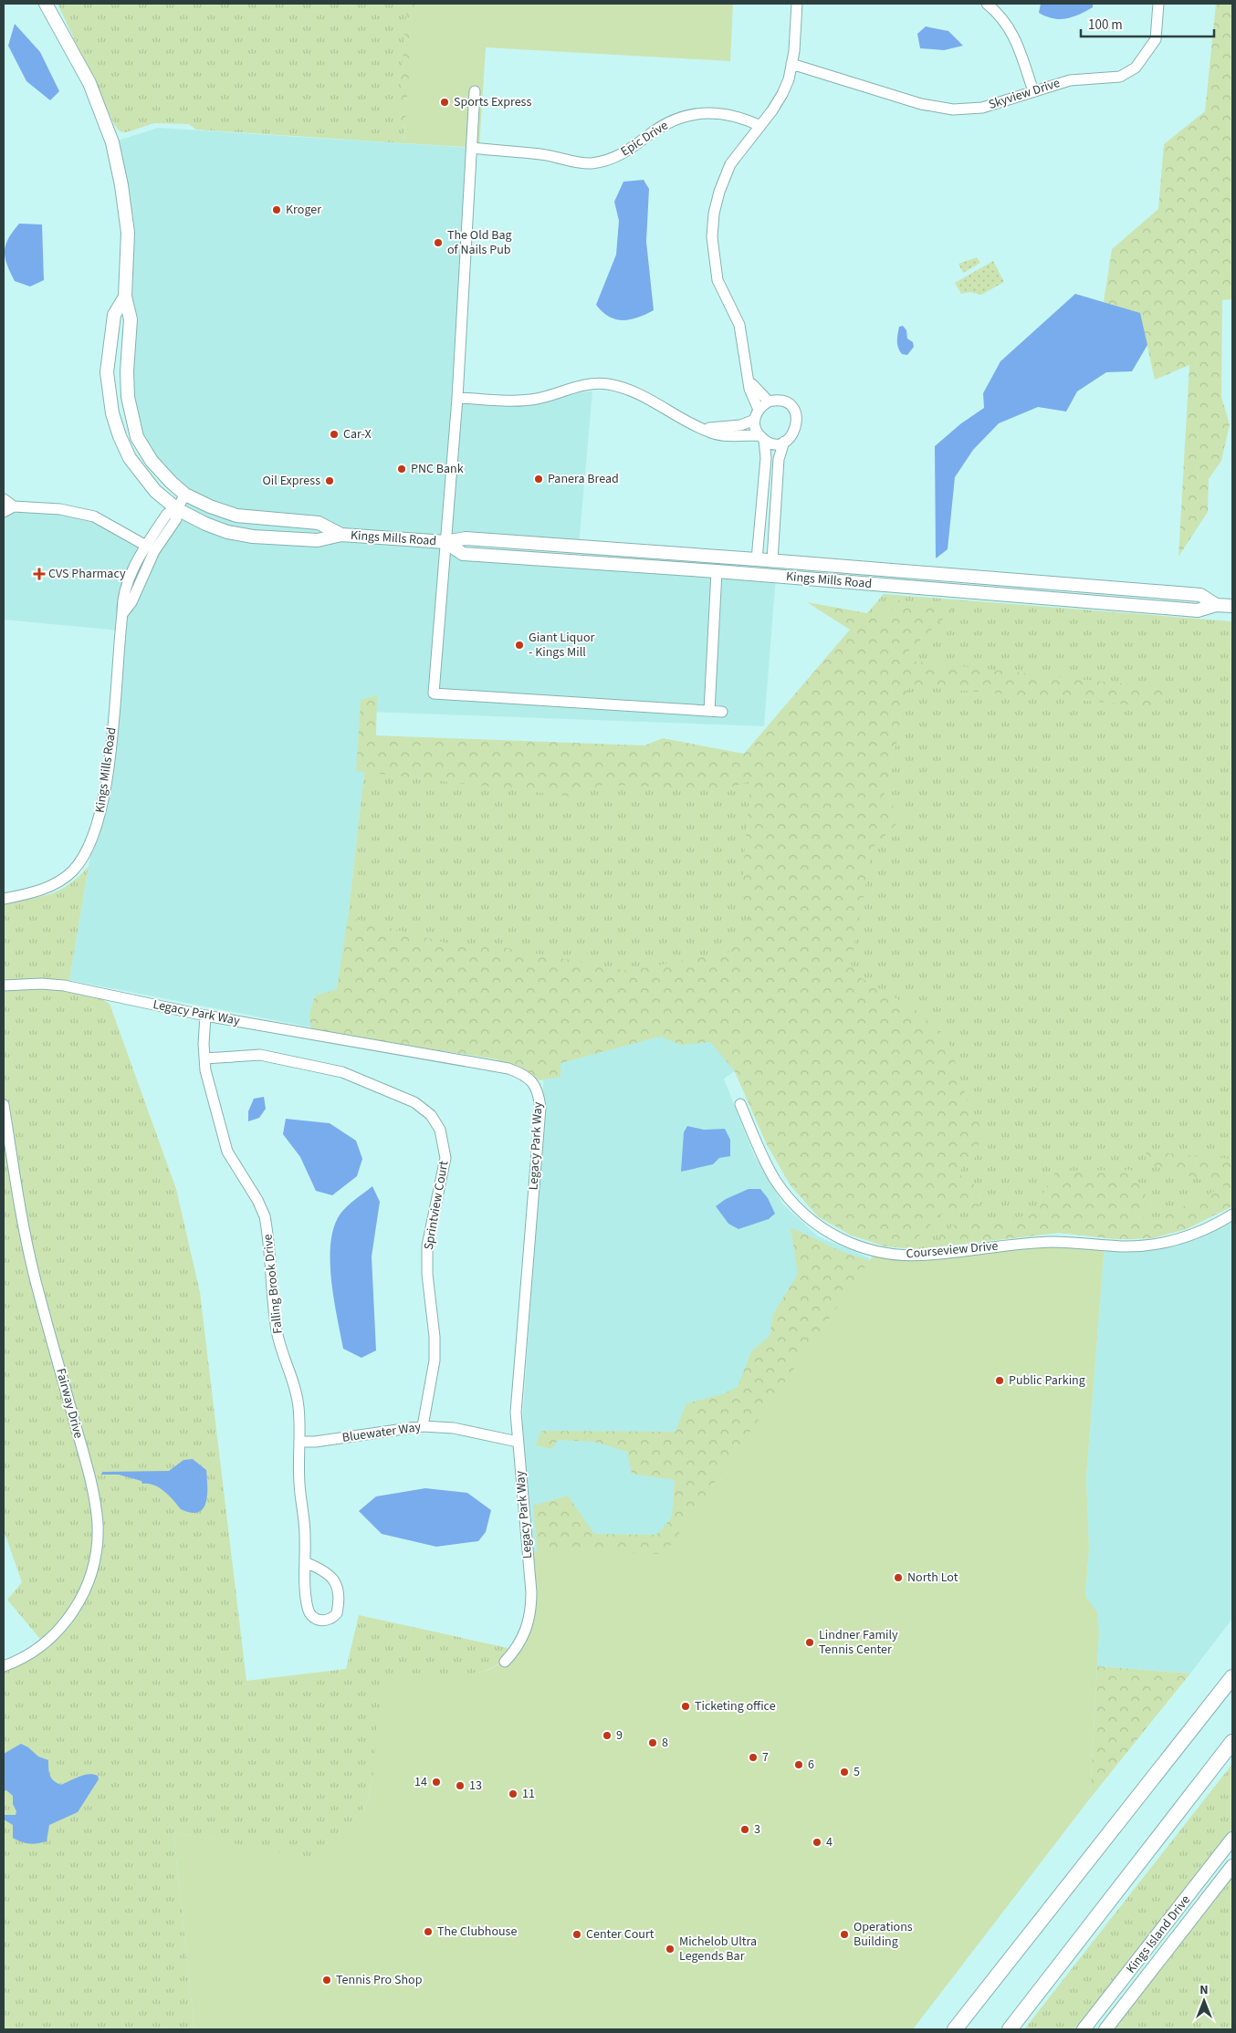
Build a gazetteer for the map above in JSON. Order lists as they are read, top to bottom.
{
  "streets": {
    "main road": ["Kings Mills Road", "Kings Island Drive"],
    "street": [
      "Skyview Drive",
      "Epic Drive",
      "Legacy Park Way",
      "Sprintview Court",
      "Courseview Drive",
      "Falling Brook Drive",
      "Fairway Drive",
      "Bluewater Way"
    ]
  },
  "crossings": [
    ["Legacy Park Way", "Falling Brook Drive"],
    ["Legacy Park Way", "Bluewater Way"],
    ["Sprintview Court", "Falling Brook Drive"],
    ["Sprintview Court", "Bluewater Way"],
    ["Falling Brook Drive", "Bluewater Way"]
  ],
  "places": {
    "other": [
      "Sports Express",
      "Kroger",
      "The Old Bag of Nails Pub",
      "Car-X",
      "PNC Bank",
      "Panera Bread",
      "Oil Express",
      "Giant Liquor - Kings Mill",
      "Public Parking",
      "North Lot",
      "Lindner Family Tennis Center",
      "Ticketing office",
      "9",
      "8",
      "7",
      "6",
      "5",
      "14",
      "13",
      "11",
      "3",
      "4",
      "The Clubhouse",
      "Center Court",
      "Operations Building",
      "Michelob Ultra Legends Bar",
      "Tennis Pro Shop"
    ],
    "health": ["CVS Pharmacy"]
  },
  "scale_bar": "100 m",
  "north": "top"
}
